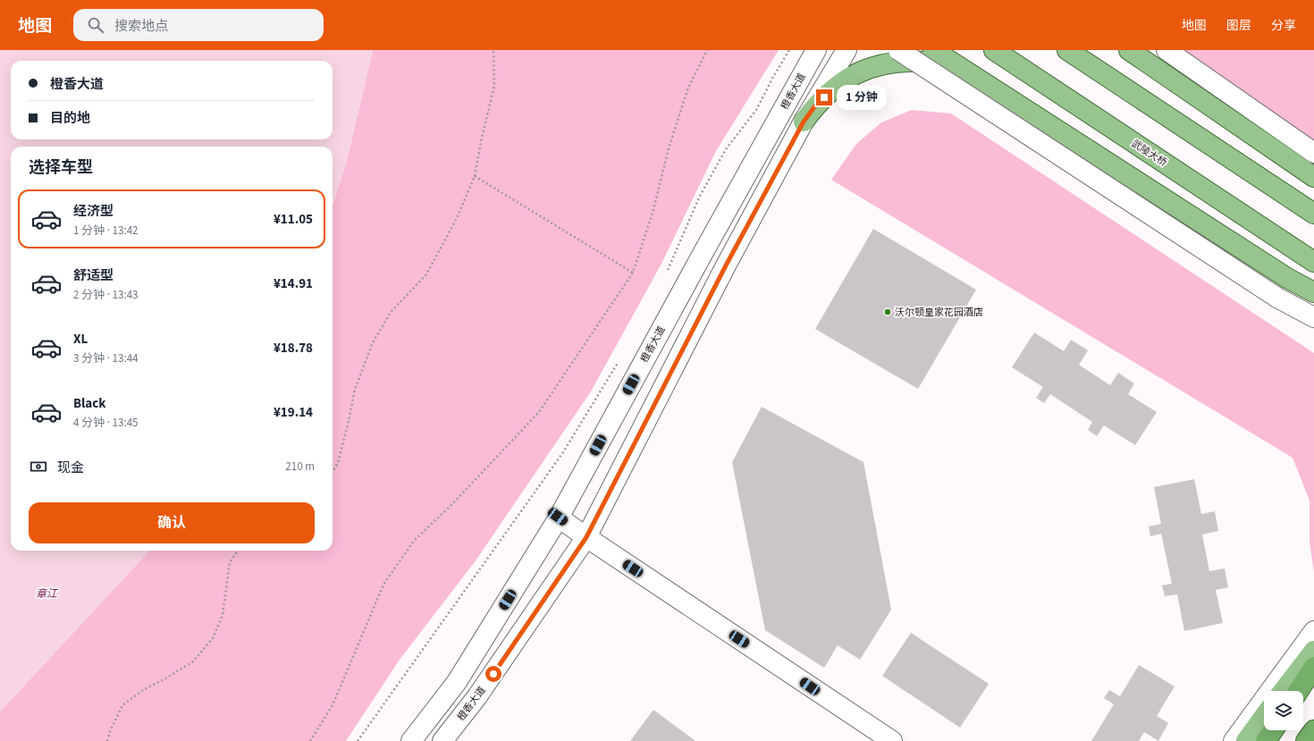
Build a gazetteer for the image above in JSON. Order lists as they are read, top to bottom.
{
  "streets": {
    "main road": ["橙香大道", "武陵大桥"]
  },
  "water": ["章江"],
  "places": ["沃尔顿皇家花园酒店"],
  "page": {
    "header": "地图",
    "search": "搜索地点",
    "nav": ["地图", "图层", "分享"],
    "banner": ["橙香大道", "目的地"],
    "bubble": "1 分钟",
    "heading": "选择车型",
    "list": [
      {
        "name": "经济型",
        "note": "1 分钟 · 13:42",
        "value": "¥11.05"
      },
      {
        "name": "舒适型",
        "note": "2 分钟 · 13:43",
        "value": "¥14.91"
      },
      {
        "name": "XL",
        "note": "3 分钟 · 13:44",
        "value": "¥18.78"
      },
      {
        "name": "Black",
        "note": "4 分钟 · 13:45",
        "value": "¥19.14"
      }
    ],
    "pay": ["现金", "210 m"],
    "buttons": "确认"
  }
}
